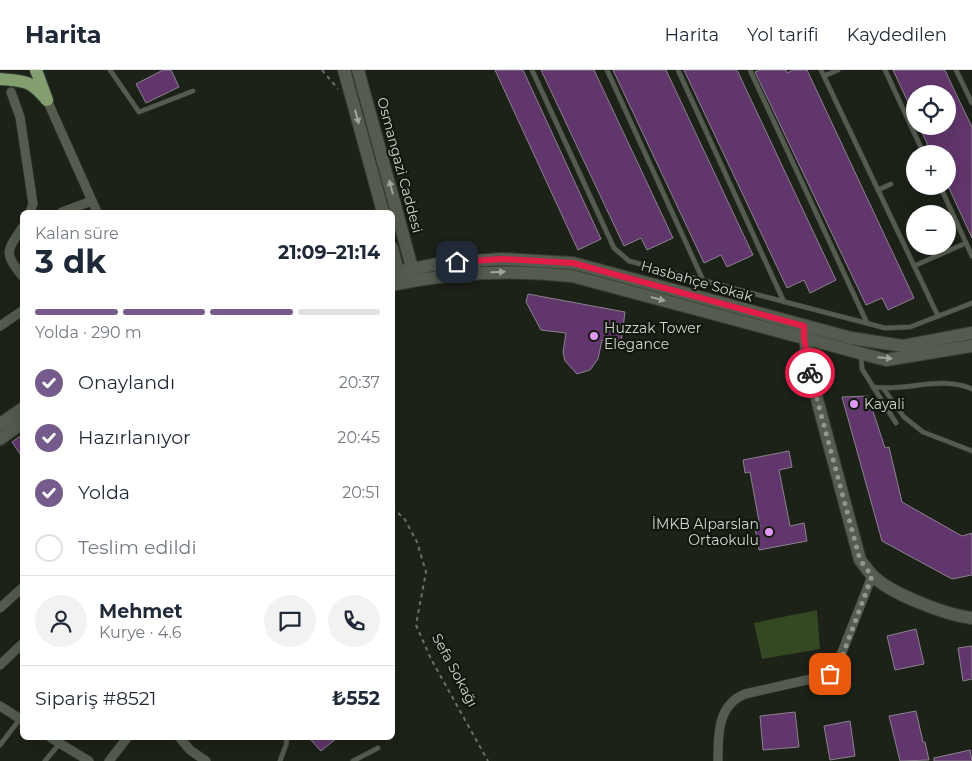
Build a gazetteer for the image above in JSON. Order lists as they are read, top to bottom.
{
  "streets": {
    "main road": ["Osmangazi Caddesi", "Hasbahçe Sokak"],
    "path": ["Sefa Sokağı"]
  },
  "crossings": [
    ["Osmangazi Caddesi", "Hasbahçe Sokak"]
  ],
  "places": ["Huzzak Tower Elegance", "Kayali", "İMKB Alparslan Ortaokulu"],
  "page": {
    "header": "Harita",
    "nav": ["Harita", "Yol tarifi", "Kaydedilen"],
    "map_buttons": ["+", "−"],
    "heading": ["3 dk", "Kalan süre", "21:09–21:14"],
    "panel": [
      "Mehmet",
      "Kurye · 4.6",
      "Sipariş #8521",
      "₺552"
    ],
    "bar": "Yolda · 290 m",
    "list": [
      ["Onaylandı", "20:37"],
      ["Hazırlanıyor", "20:45"],
      ["Yolda", "20:51"],
      "Teslim edildi"
    ]
  }
}
